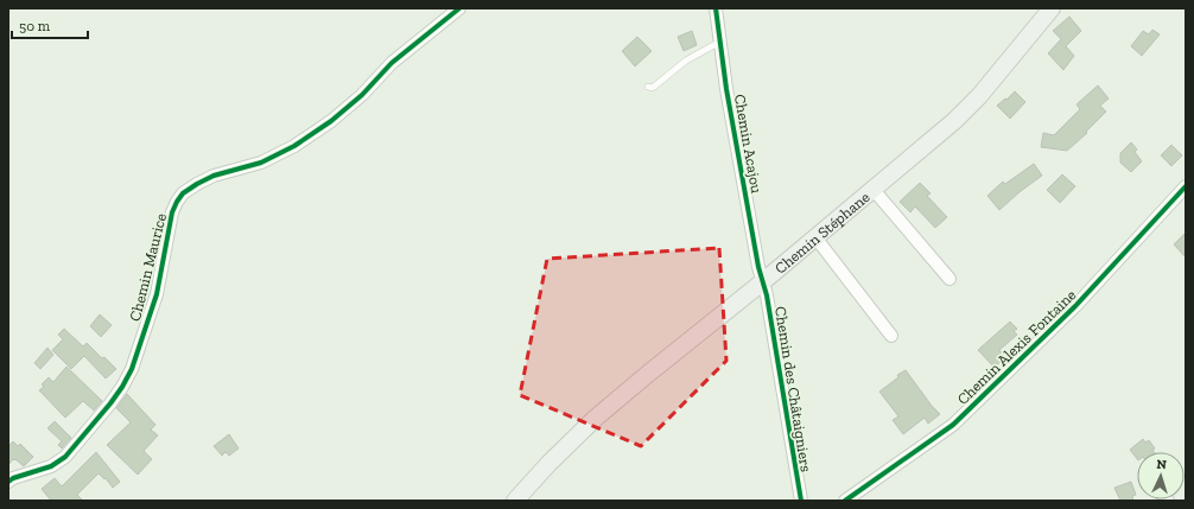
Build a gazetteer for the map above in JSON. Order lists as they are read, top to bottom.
{
  "streets": {
    "main road": ["Chemin Stéphane"],
    "street": [
      "Chemin Acajou",
      "Chemin Maurice",
      "Chemin Alexis Fontaine",
      "Chemin des Châtaigniers"
    ]
  },
  "crossings": [
    ["Chemin Acajou", "Chemin Stéphane"],
    ["Chemin Acajou", "Chemin des Châtaigniers"],
    ["Chemin Stéphane", "Chemin des Châtaigniers"]
  ],
  "scale_bar": "50 m",
  "north": "top"
}
